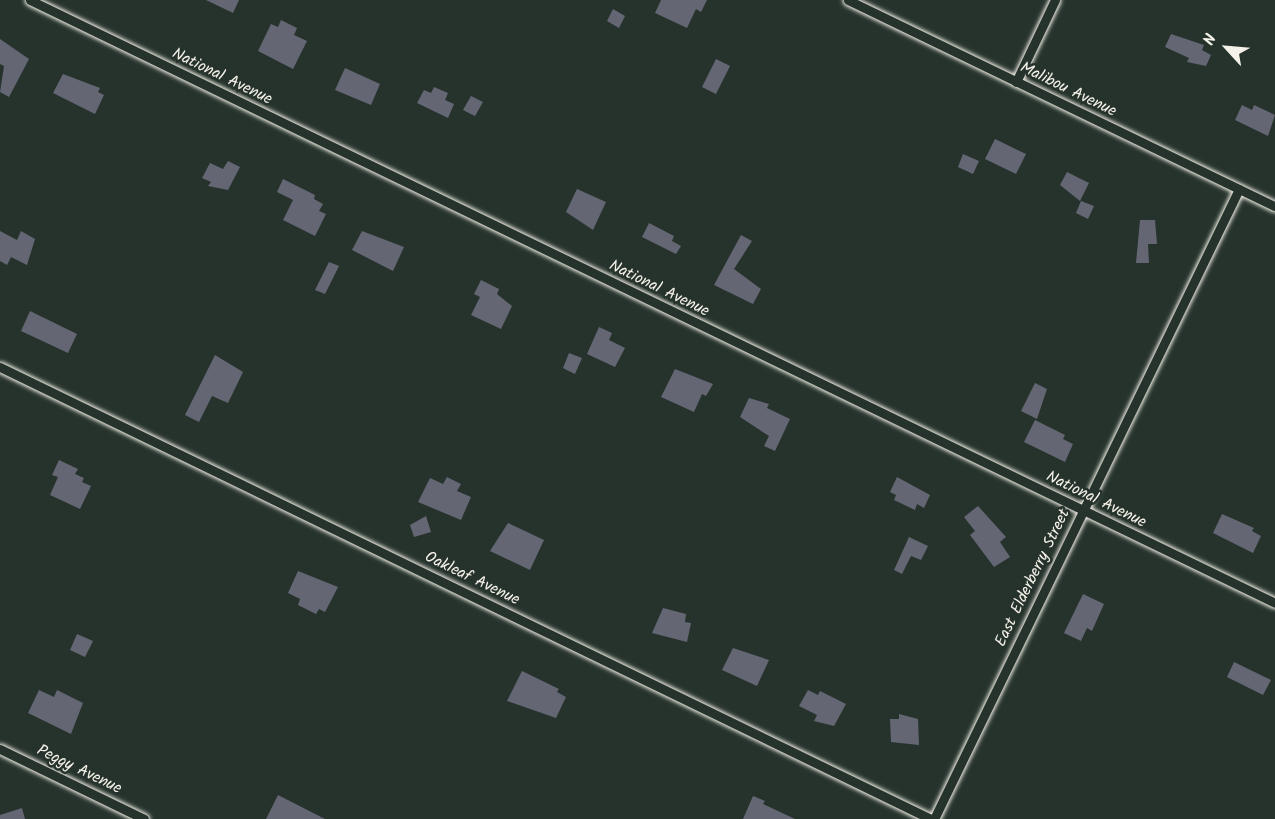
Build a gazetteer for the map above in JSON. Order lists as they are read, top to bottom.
{
  "streets": {
    "street": [
      "National Avenue",
      "Malibou Avenue",
      "East Elderberry Street",
      "Oakleaf Avenue",
      "Peggy Avenue"
    ]
  },
  "crossings": [
    ["National Avenue", "East Elderberry Street"],
    ["Malibou Avenue", "East Elderberry Street"],
    ["East Elderberry Street", "Oakleaf Avenue"]
  ],
  "north": "top left"
}
